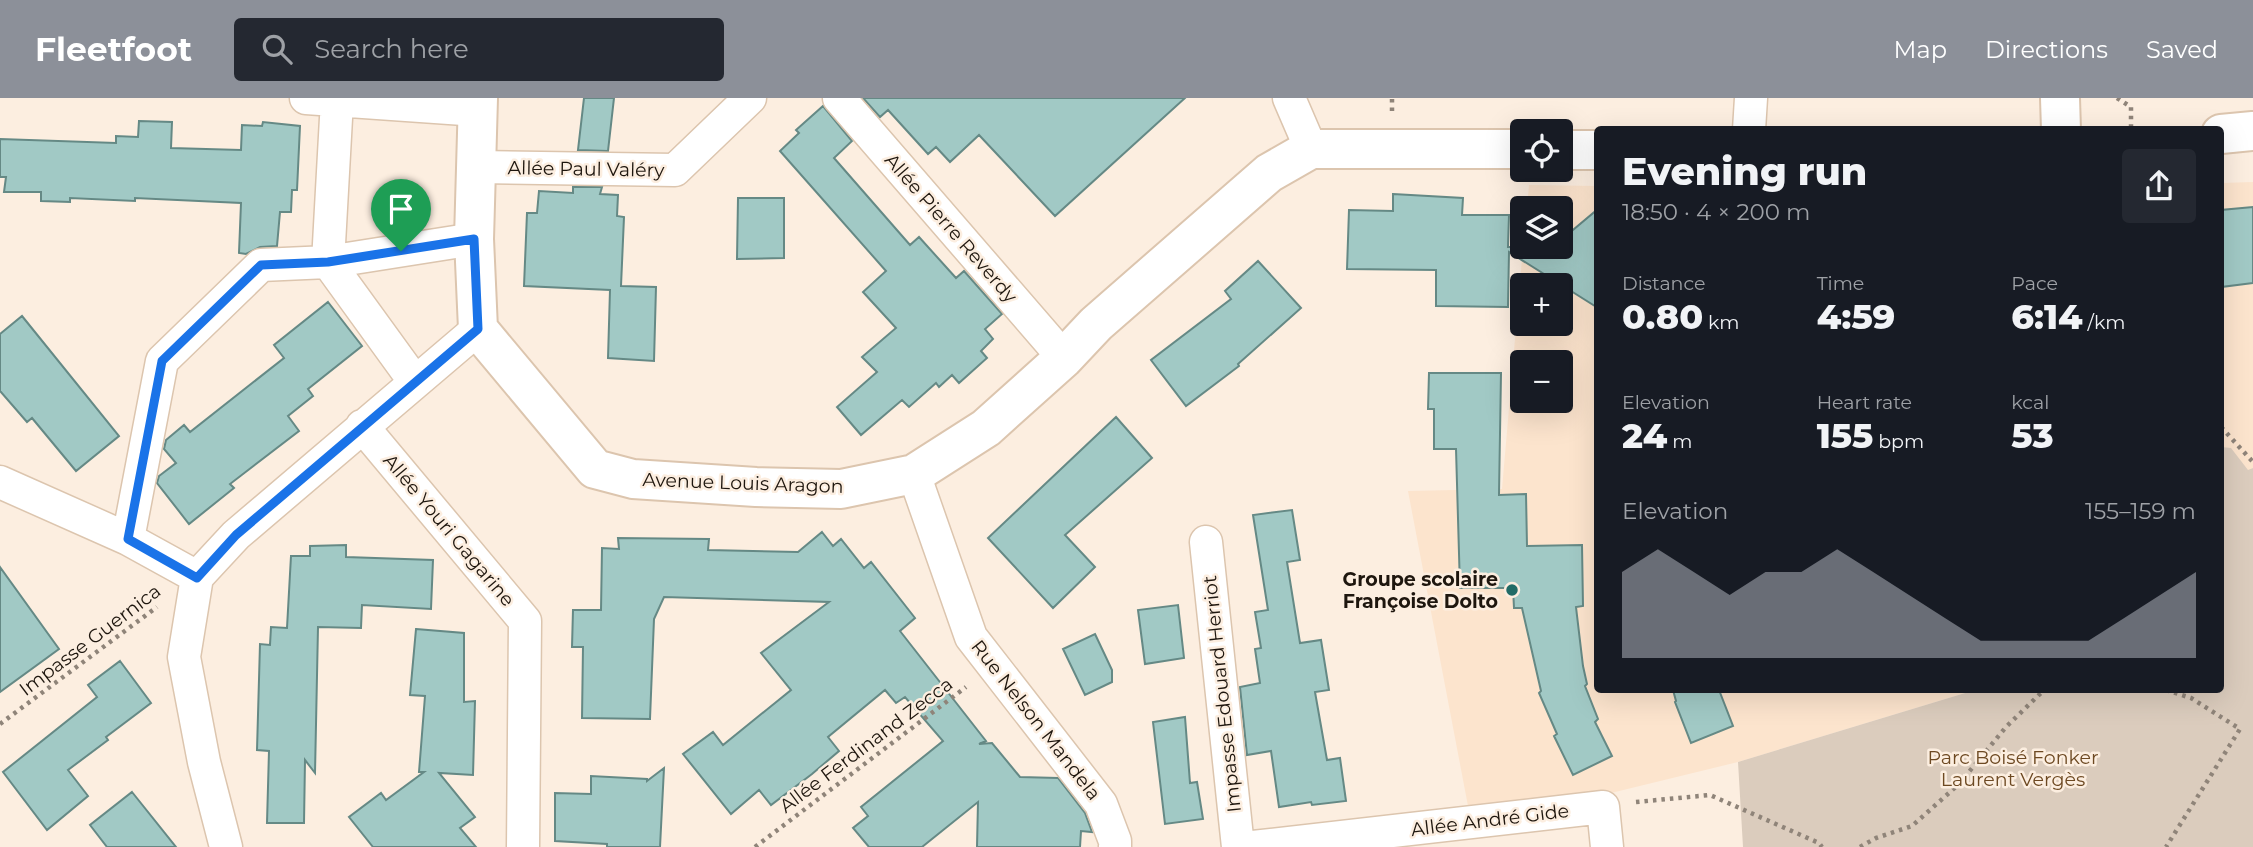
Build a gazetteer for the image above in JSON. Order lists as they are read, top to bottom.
{
  "streets": {
    "street": [
      "Allée Paul Valéry",
      "Allée Pierre Reverdy",
      "Avenue Louis Aragon",
      "Allée Youri Gagarine",
      "Impasse Edouard Herriot",
      "Rue Nelson Mandela",
      "Allée André Gide"
    ],
    "path": ["Impasse Guernica", "Allée Ferdinand Zecca"]
  },
  "crossings": [
    ["Allée Pierre Reverdy", "Avenue Louis Aragon"],
    ["Avenue Louis Aragon", "Rue Nelson Mandela"],
    ["Rue Nelson Mandela", "Allée Ferdinand Zecca"]
  ],
  "parks": ["Parc Boisé Fonker Laurent Vergès"],
  "places": ["Groupe scolaire Françoise Dolto"],
  "page": {
    "header": "Fleetfoot",
    "search": "Search here",
    "nav": ["Map", "Directions", "Saved"],
    "map_buttons": ["+", "−"],
    "heading": ["Evening run", "18:50 · 4 × 200 m"],
    "stats": [
      ["Distance", "0.80 km"],
      ["Time", "4:59"],
      ["Pace", "6:14 /km"],
      ["Elevation", "24 m"],
      ["Heart rate", "155 bpm"],
      ["kcal", "53"]
    ],
    "chart": ["Elevation", "155–159 m"]
  }
}
